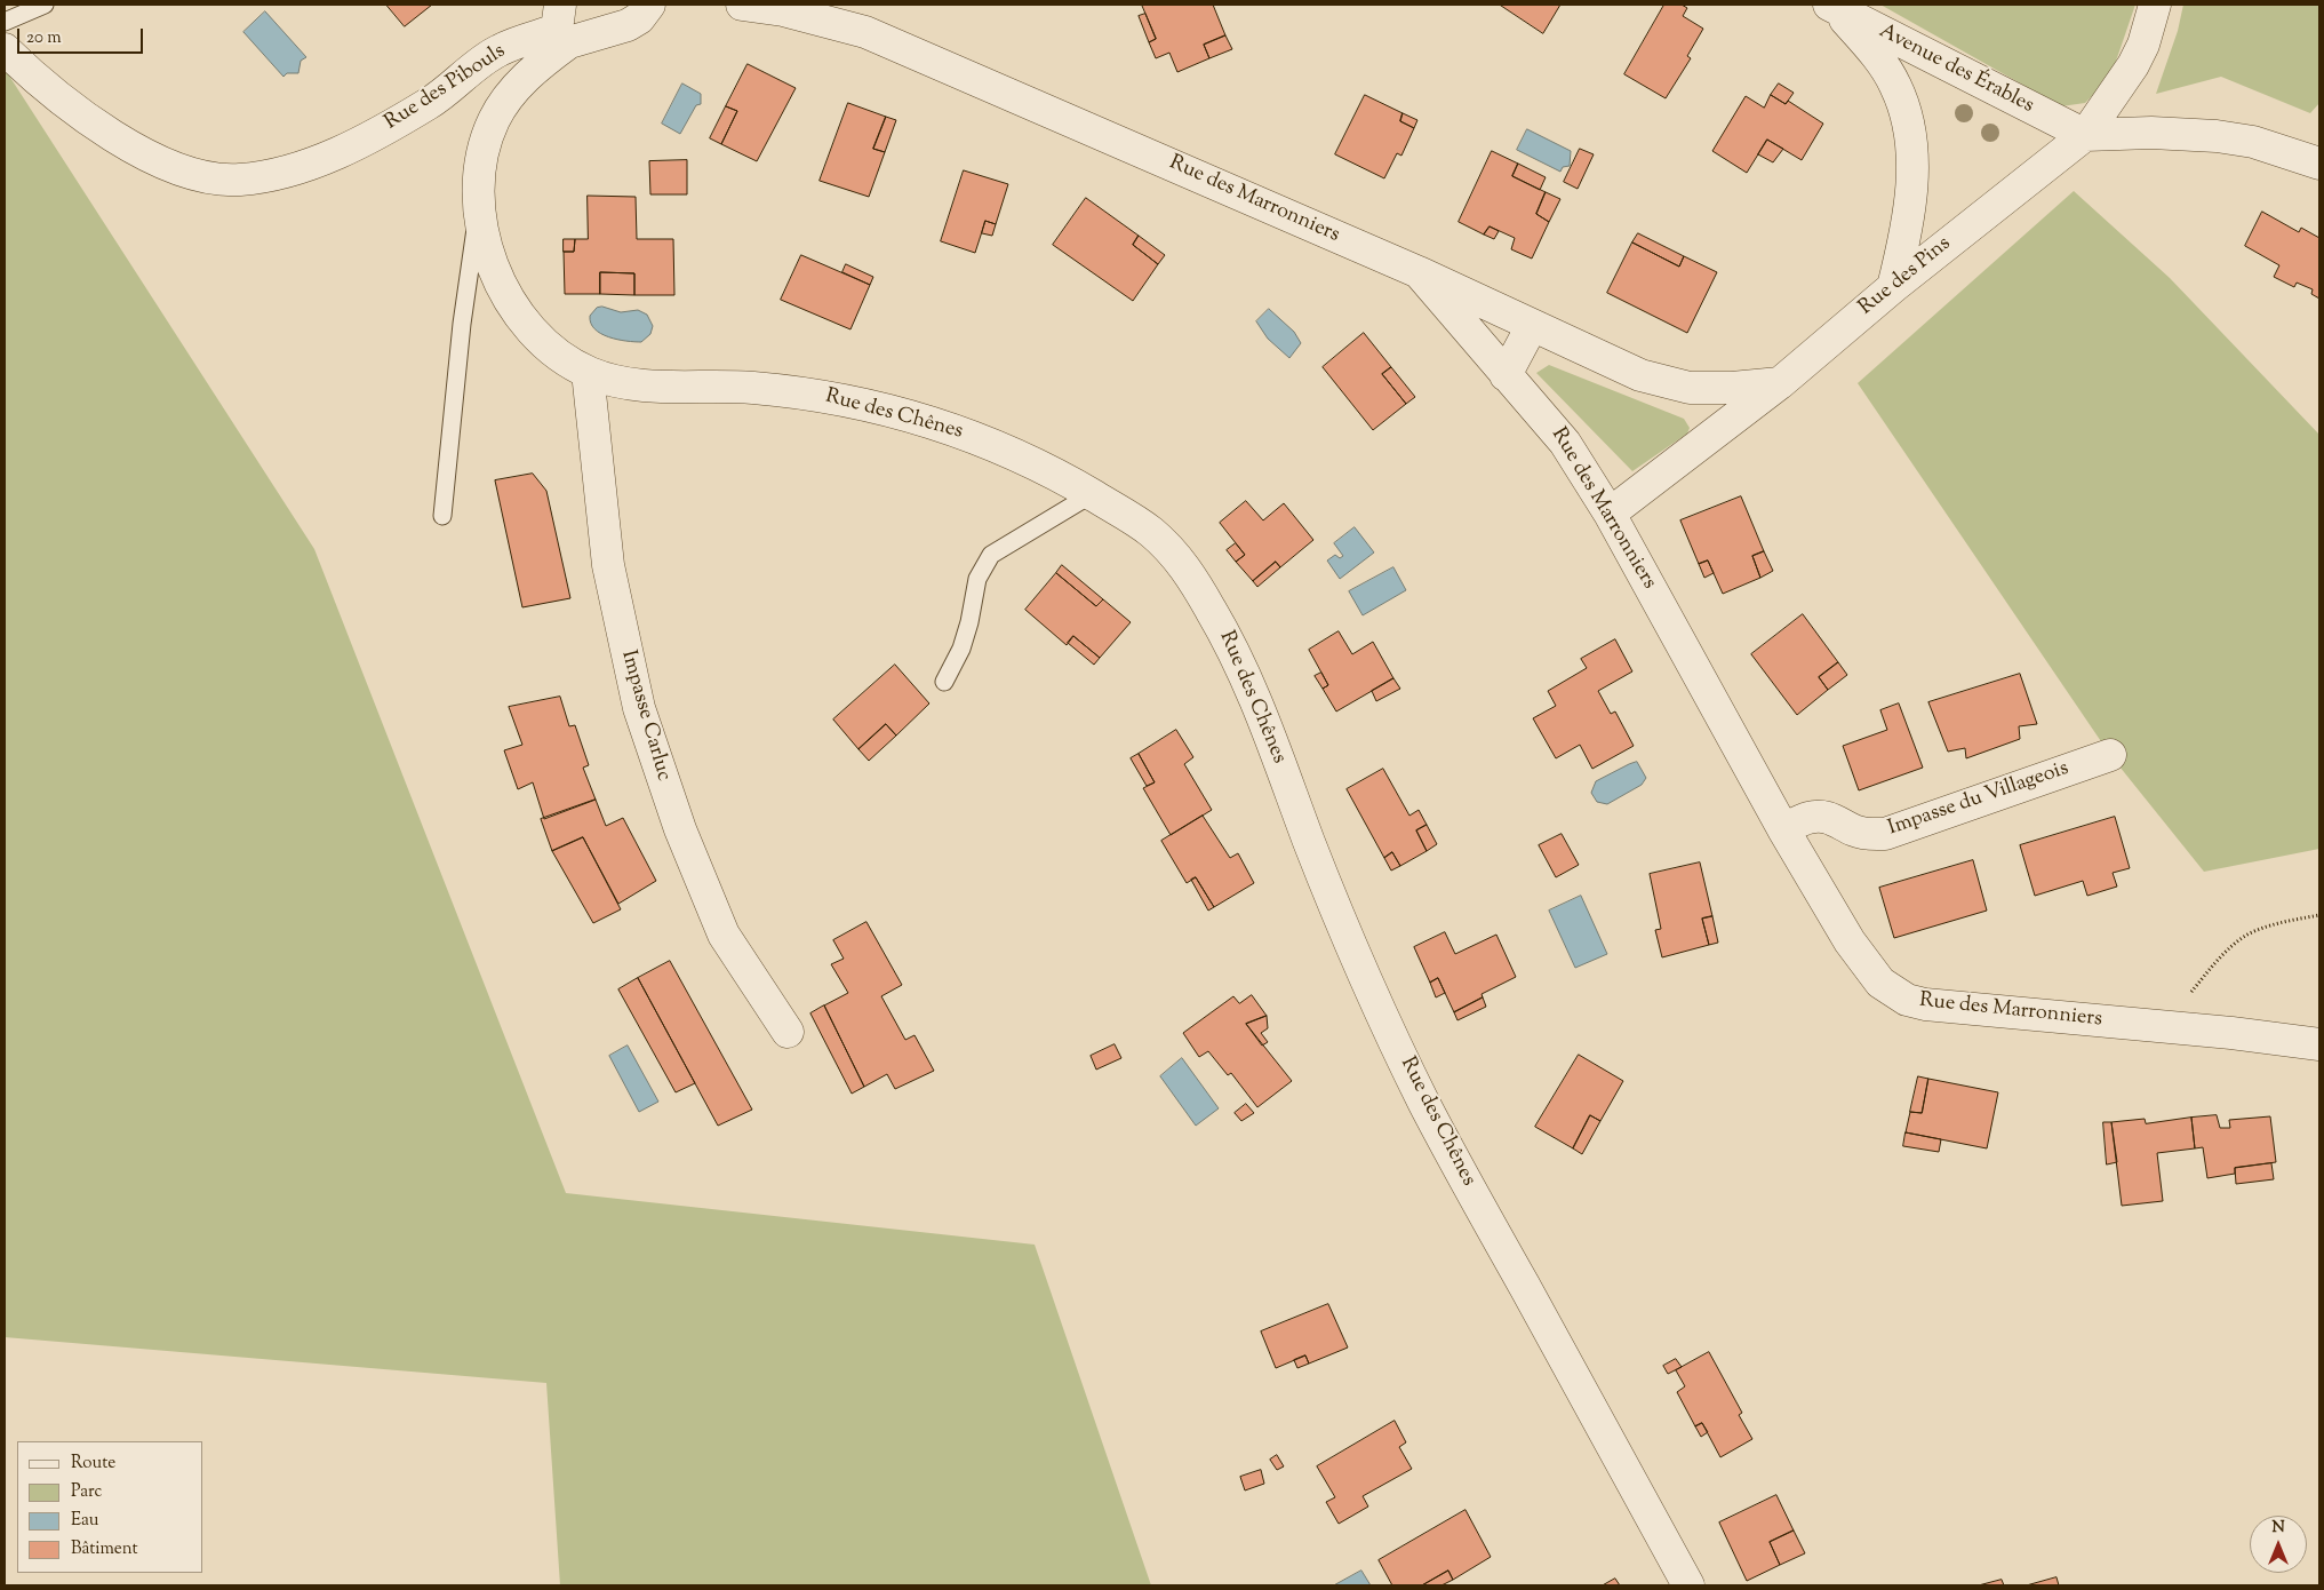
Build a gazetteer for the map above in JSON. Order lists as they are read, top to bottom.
{
  "streets": {
    "street": [
      "Avenue des Érables",
      "Rue des Pibouls",
      "Rue des Marronniers",
      "Rue des Pins",
      "Rue des Chênes",
      "Impasse Carluc",
      "Impasse du Villageois"
    ]
  },
  "crossings": [
    ["Avenue des Érables", "Rue des Pins"],
    ["Rue des Pibouls", "Rue des Chênes"],
    ["Rue des Marronniers", "Rue des Pins"],
    ["Rue des Marronniers", "Impasse du Villageois"],
    ["Rue des Chênes", "Impasse Carluc"]
  ],
  "legend": [
    "Route",
    "Parc",
    "Eau",
    "Bâtiment"
  ],
  "scale_bar": "20 m",
  "north": "top"
}
